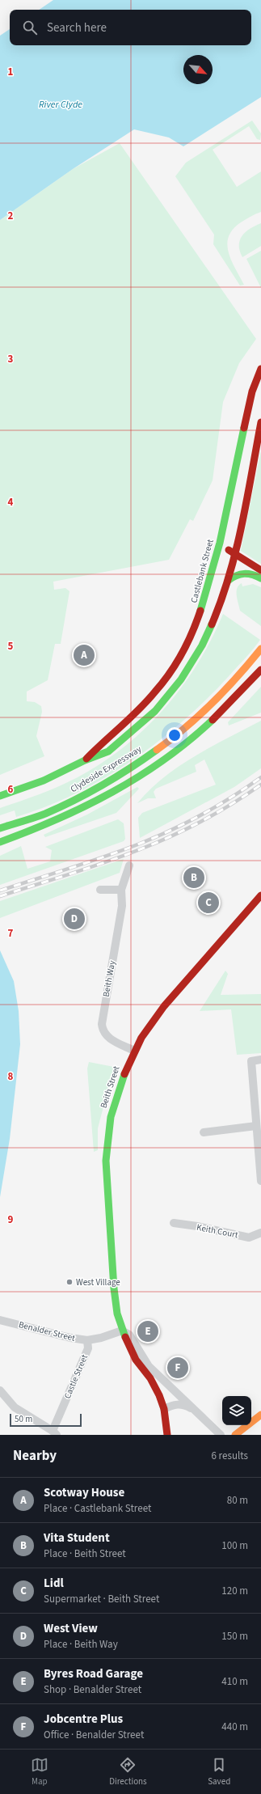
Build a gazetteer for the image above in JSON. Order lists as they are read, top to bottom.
{
  "streets": {
    "main road": ["Castlebank Street", "Clydeside Expressway", "Beith Street"],
    "street": [
      "Beith Way",
      "Keith Court",
      "Benalder Street",
      "Castle Street"
    ]
  },
  "crossings": [
    ["Beith Way", "Beith Street"],
    ["Beith Street", "Benalder Street"],
    ["Benalder Street", "Castle Street"]
  ],
  "water": ["River Clyde"],
  "places": ["West Village"],
  "scale_bar": "50 m",
  "north": "bottom right",
  "page": {
    "search": "Search here",
    "pins": [
      "A",
      "B",
      "C",
      "D",
      "E",
      "F"
    ],
    "scale": "50 m",
    "heading": ["Nearby", "6 results"],
    "list": [
      {
        "mark": "A",
        "name": "Scotway House",
        "note": "Place · Castlebank Street",
        "value": "80 m"
      },
      {
        "mark": "B",
        "name": "Vita Student",
        "note": "Place · Beith Street",
        "value": "100 m"
      },
      {
        "mark": "C",
        "name": "Lidl",
        "note": "Supermarket · Beith Street",
        "value": "120 m"
      },
      {
        "mark": "D",
        "name": "West View",
        "note": "Place · Beith Way",
        "value": "150 m"
      },
      {
        "mark": "E",
        "name": "Byres Road Garage",
        "note": "Shop · Benalder Street",
        "value": "410 m"
      },
      {
        "mark": "F",
        "name": "Jobcentre Plus",
        "note": "Office · Benalder Street",
        "value": "440 m"
      }
    ],
    "nav": ["Map", "Directions", "Saved"]
  },
  "grid": {
    "rows": [
      "1",
      "2",
      "3",
      "4",
      "5",
      "6",
      "7",
      "8",
      "9"
    ]
  }
}
